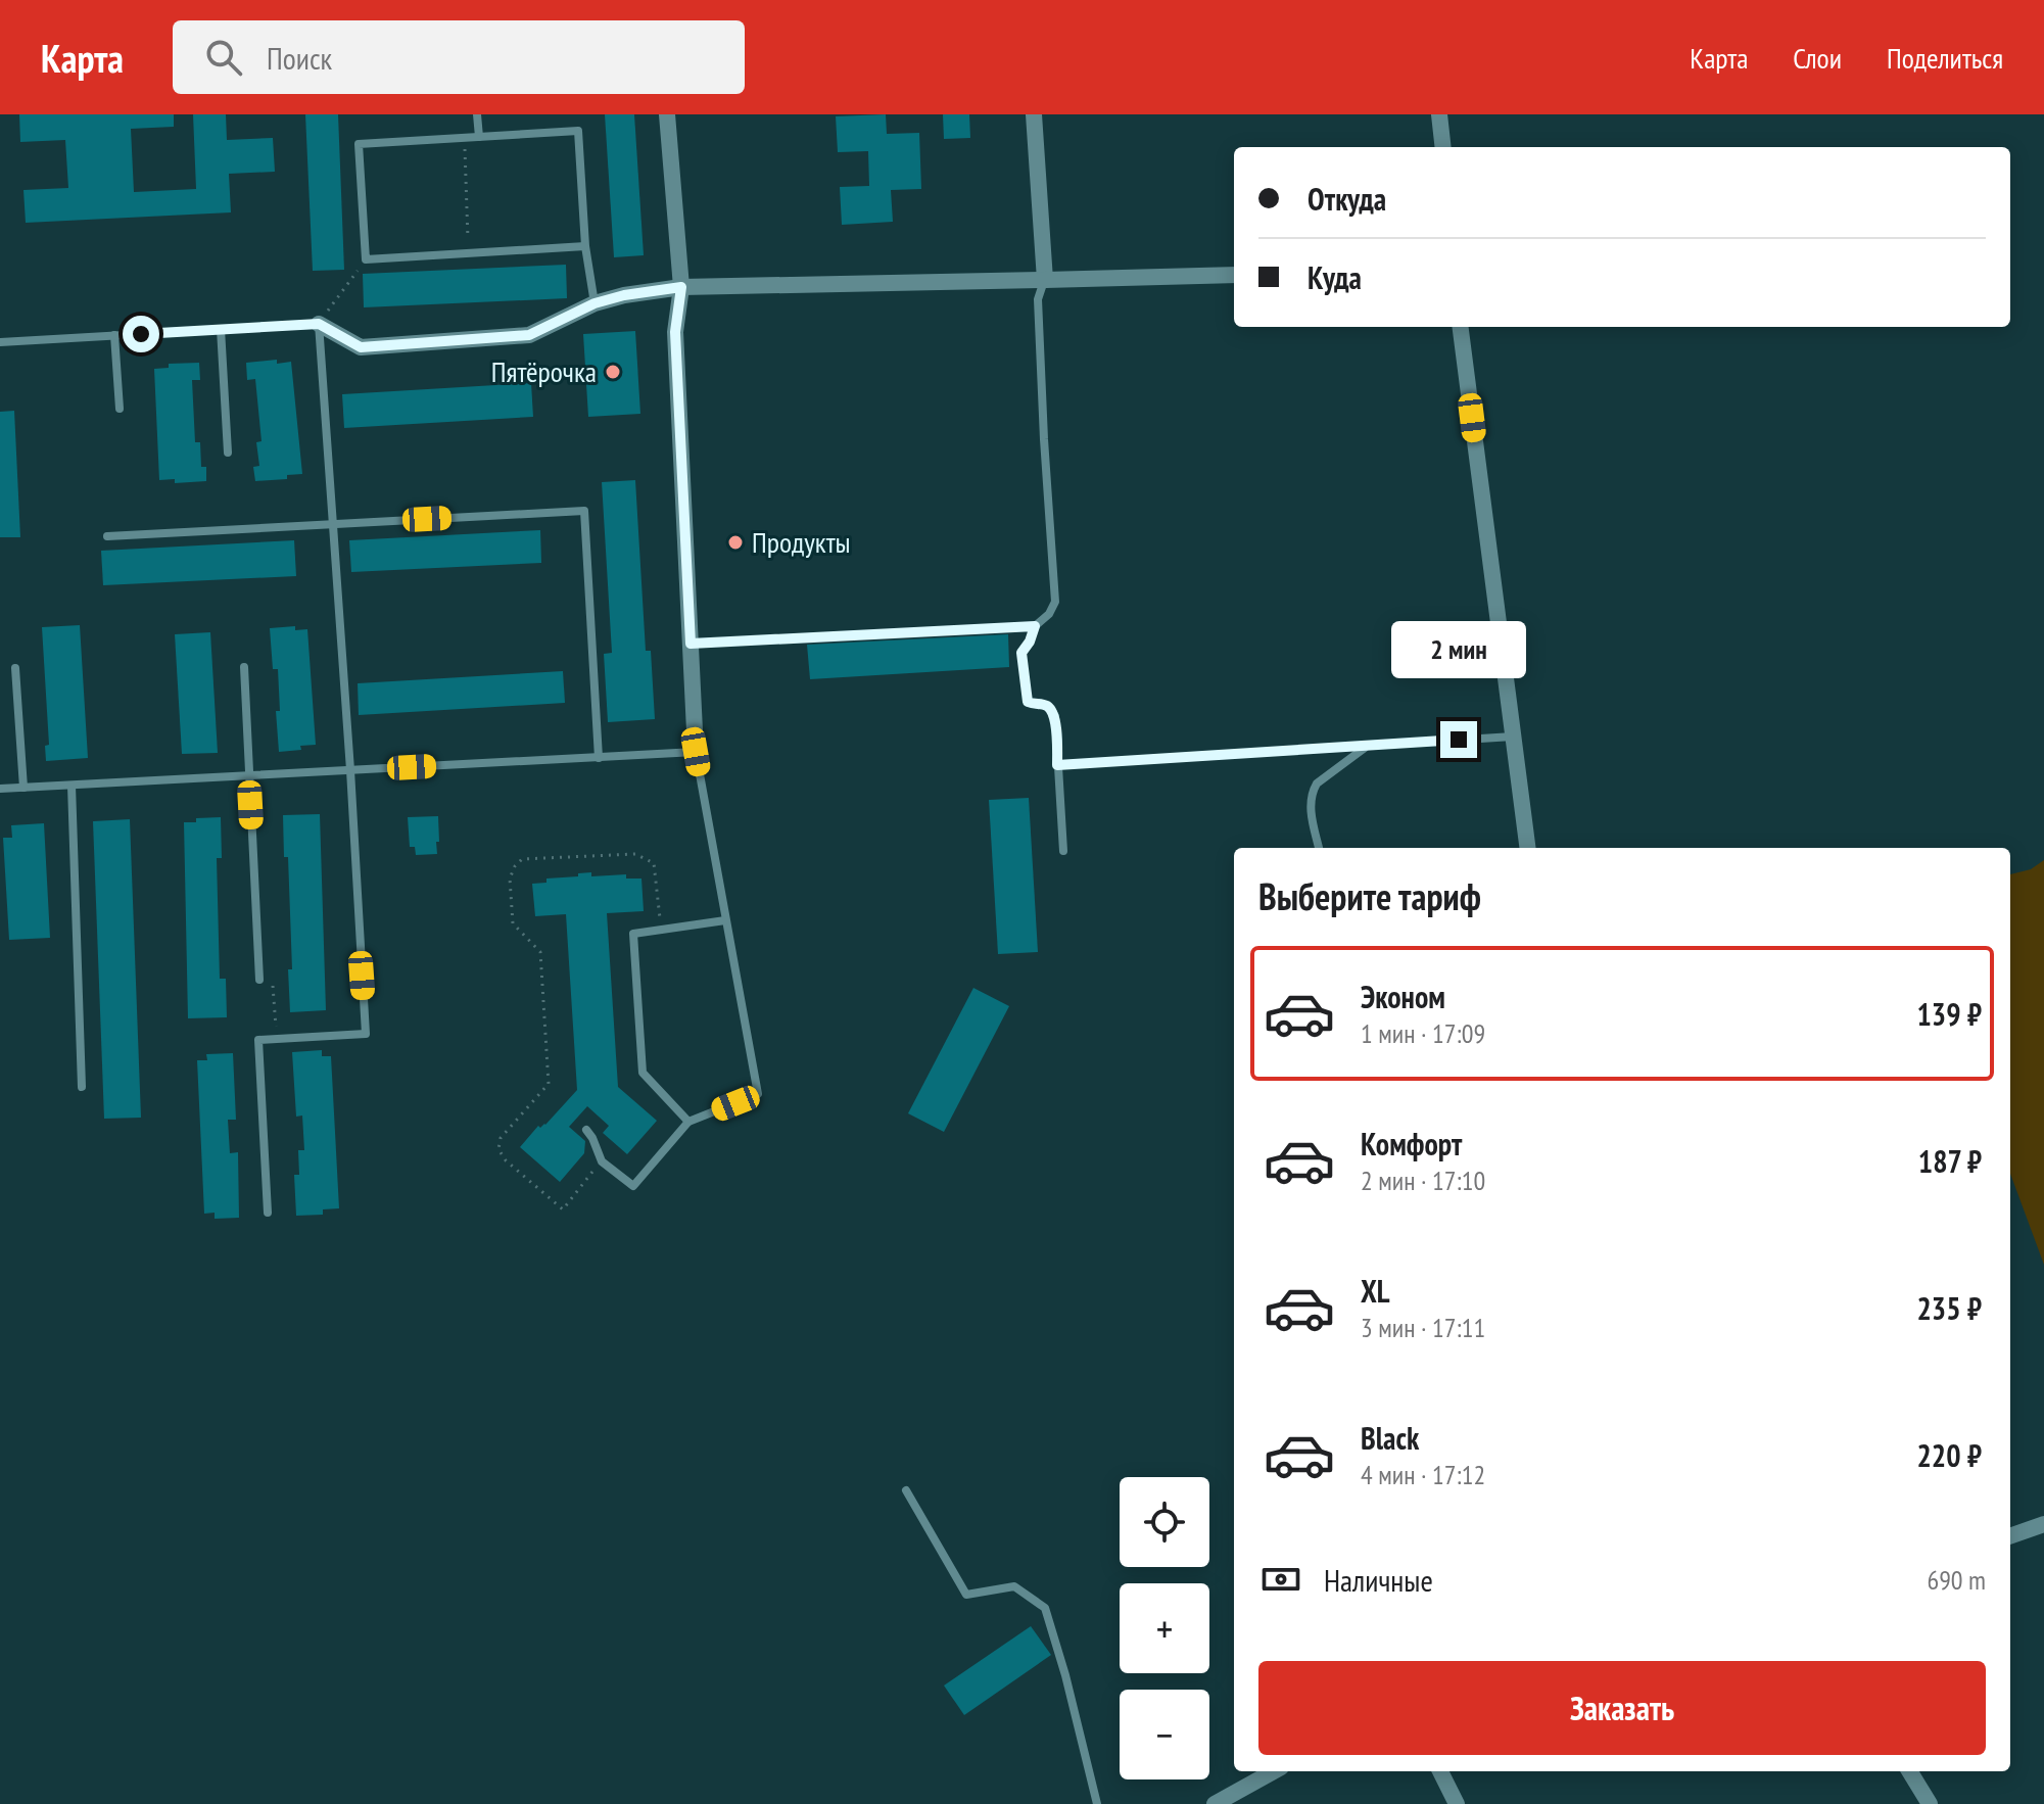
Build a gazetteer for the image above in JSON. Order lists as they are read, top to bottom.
{
  "places": ["Пятёрочка", "Продукты"],
  "page": {
    "header": "Карта",
    "search": "Поиск",
    "nav": ["Карта", "Слои", "Поделиться"],
    "banner": ["Откуда", "Куда"],
    "bubble": "2 мин",
    "heading": "Выберите тариф",
    "list": [
      {
        "name": "Эконом",
        "note": "1 мин · 17:09",
        "value": "139 ₽"
      },
      {
        "name": "Комфорт",
        "note": "2 мин · 17:10",
        "value": "187 ₽"
      },
      {
        "name": "XL",
        "note": "3 мин · 17:11",
        "value": "235 ₽"
      },
      {
        "name": "Black",
        "note": "4 мин · 17:12",
        "value": "220 ₽"
      }
    ],
    "map_buttons": ["+", "−"],
    "pay": ["Наличные", "690 m"],
    "buttons": "Заказать"
  }
}
